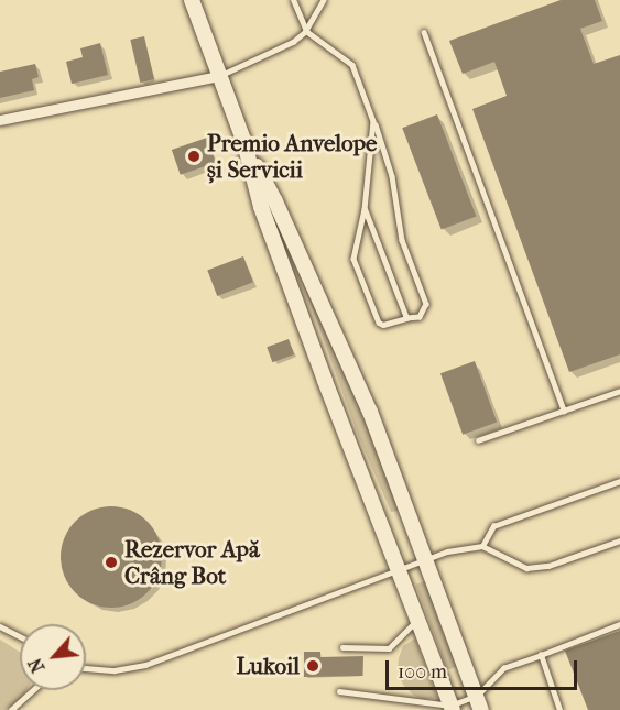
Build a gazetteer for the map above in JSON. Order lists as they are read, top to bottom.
{
  "places": ["Premio Anvelope și Servicii", "Rezervor Apă Crâng Bot", "Lukoil"],
  "scale_bar": "100 m",
  "north": "bottom left"
}
